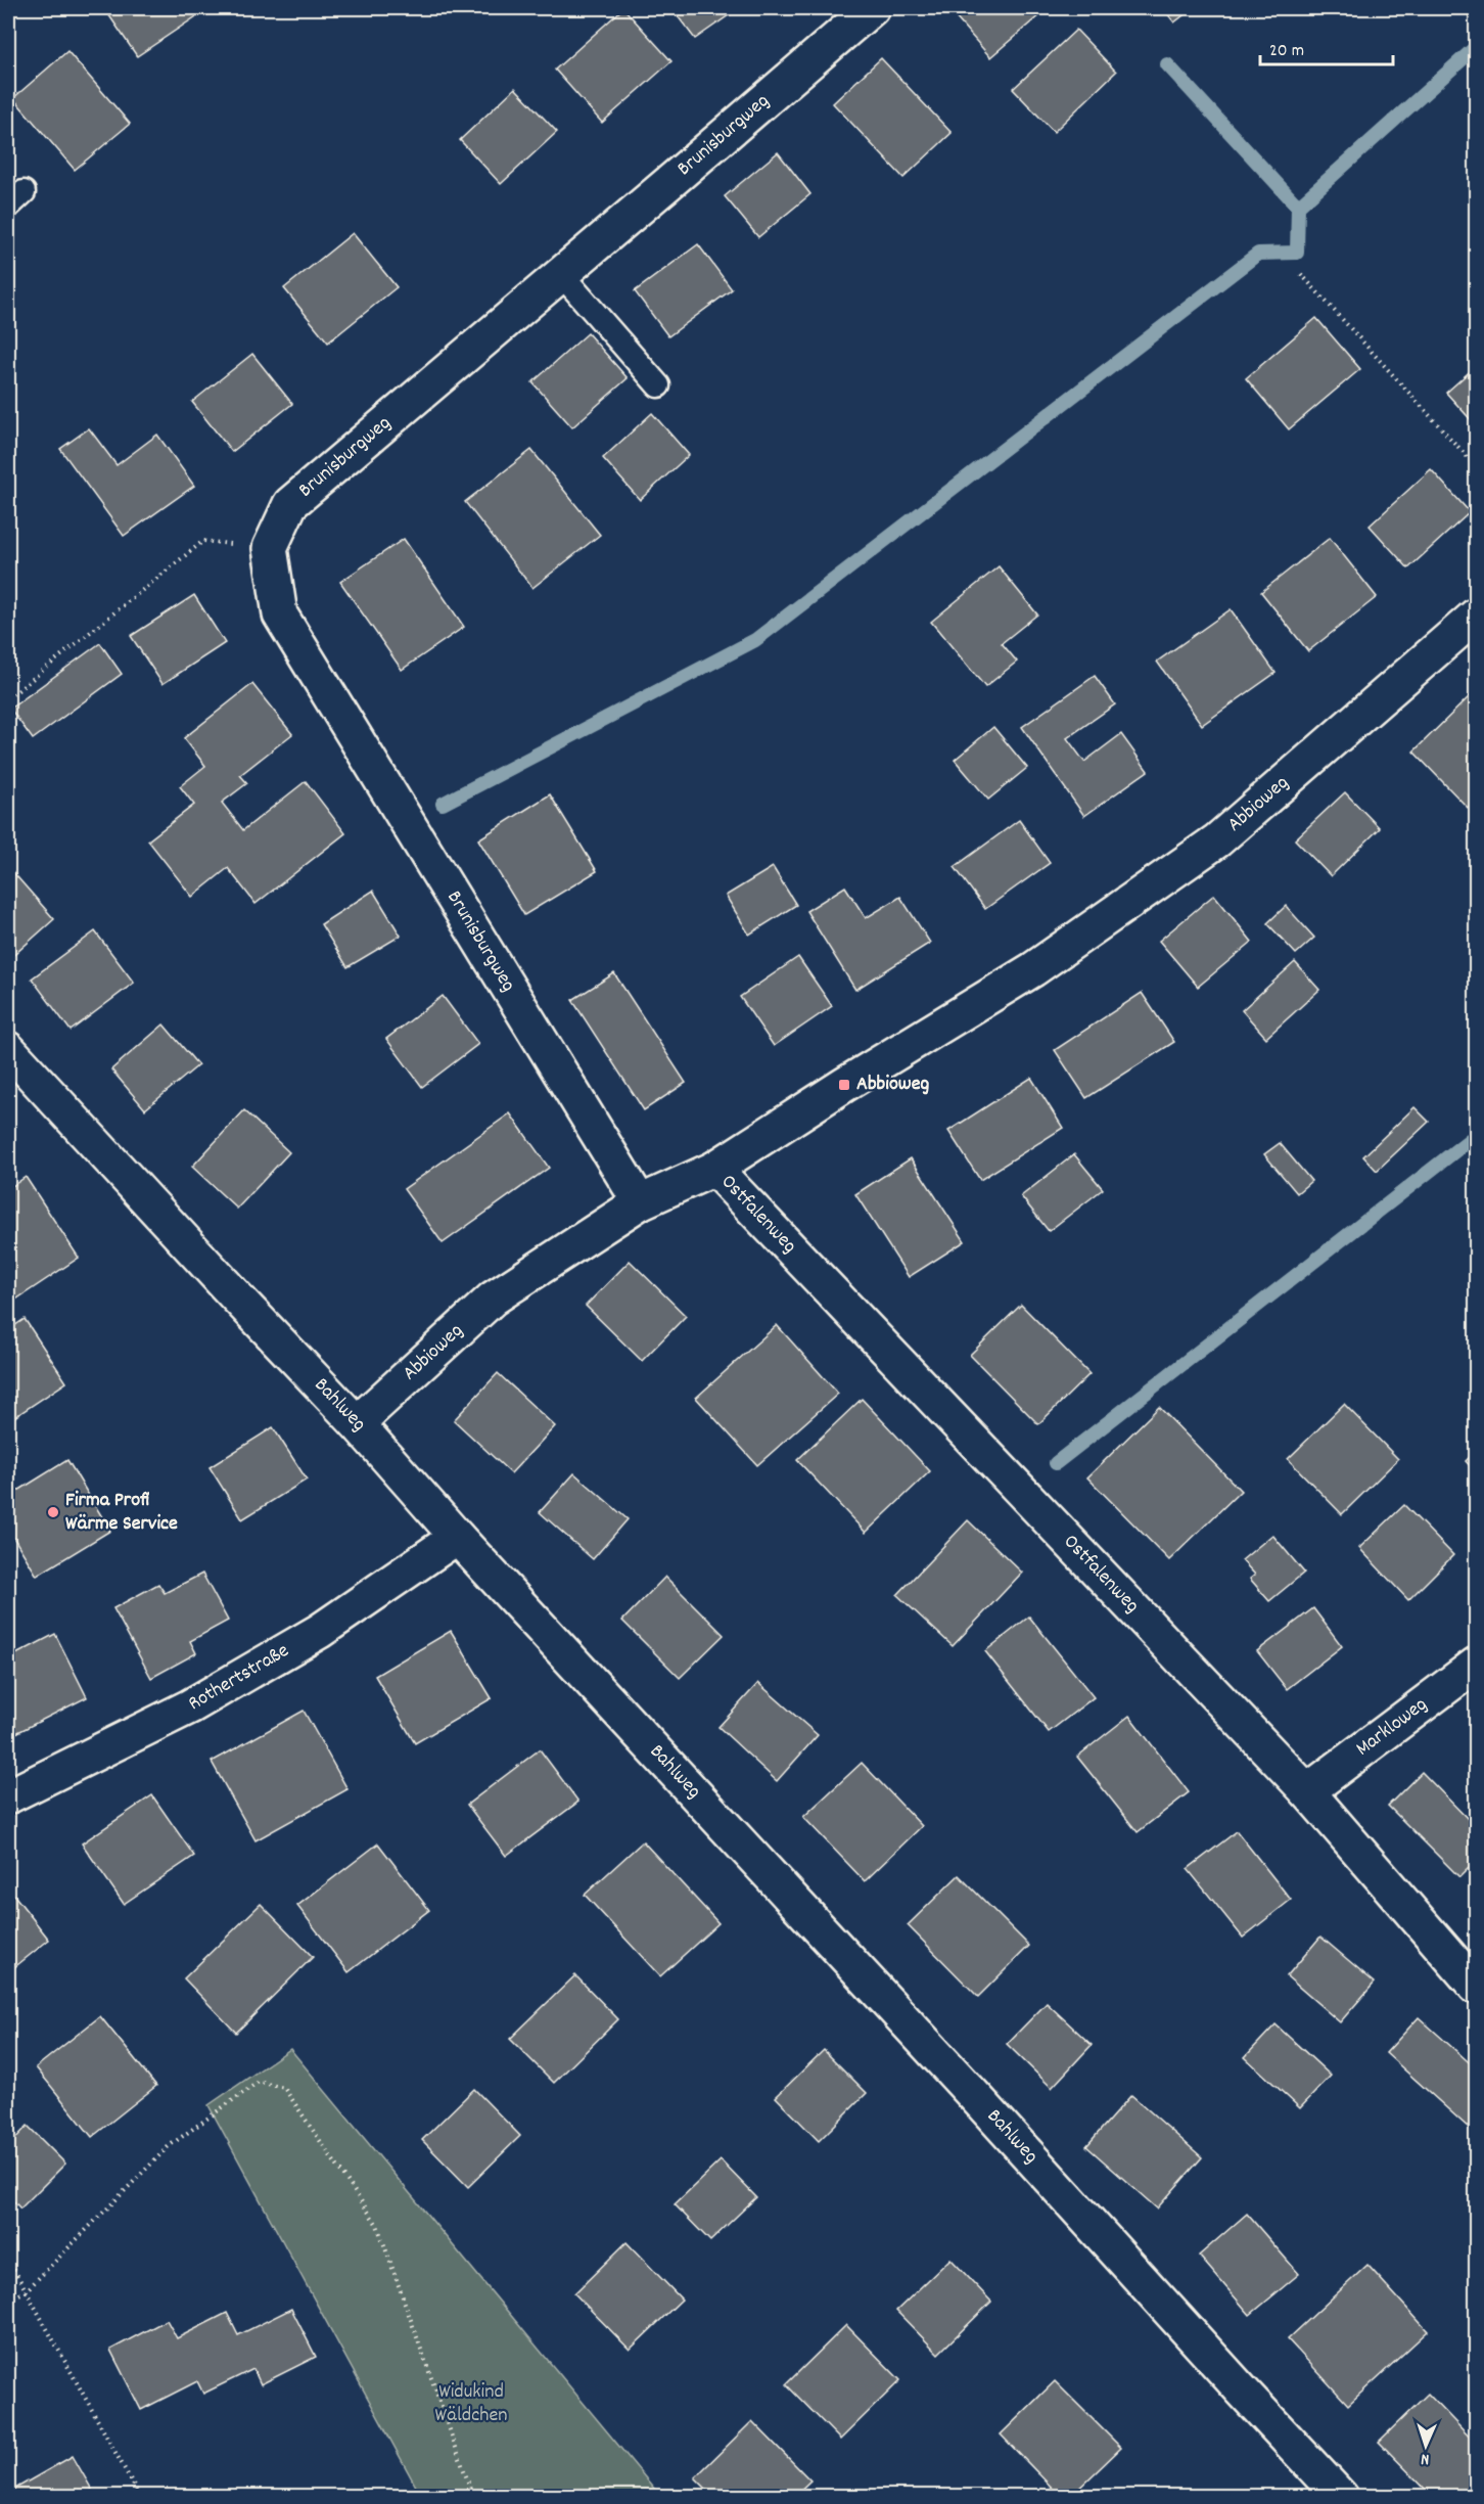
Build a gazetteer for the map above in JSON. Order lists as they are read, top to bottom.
{
  "streets": {
    "street": [
      "Brunisburgweg",
      "Abbioweg",
      "Ostfalenweg",
      "Bahlweg",
      "Rothertstraße",
      "Markloweg"
    ]
  },
  "crossings": [
    ["Brunisburgweg", "Abbioweg"],
    ["Abbioweg", "Ostfalenweg"],
    ["Abbioweg", "Bahlweg"],
    ["Ostfalenweg", "Markloweg"],
    ["Bahlweg", "Rothertstraße"]
  ],
  "parks": ["Widukind Wäldchen"],
  "places": {
    "transit": ["Abbioweg"],
    "other": ["Firma Profi Wärme Service"]
  },
  "scale_bar": "20 m",
  "north": "bottom"
}
